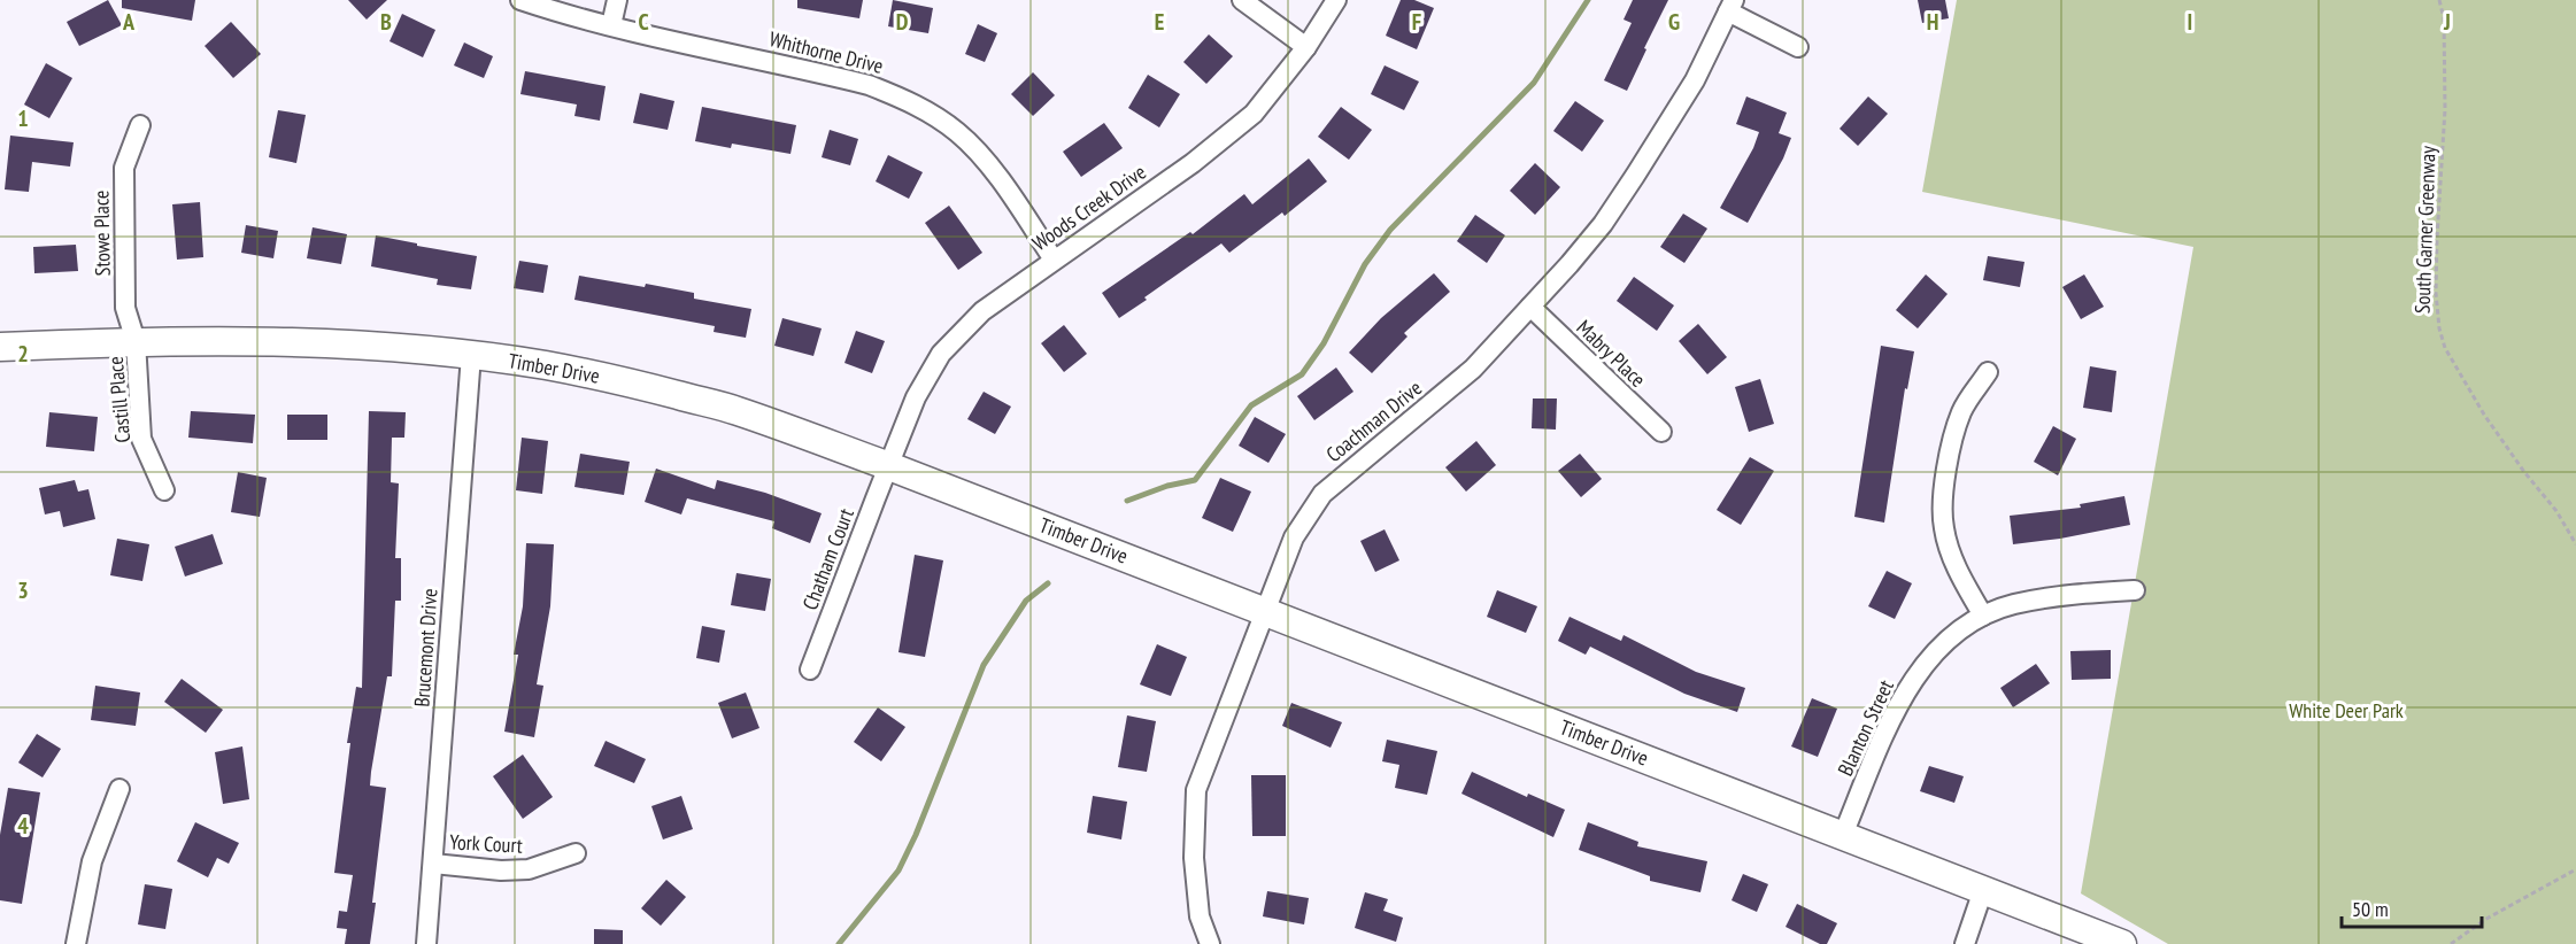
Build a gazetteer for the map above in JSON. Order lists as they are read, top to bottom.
{
  "streets": {
    "main road": ["Timber Drive"],
    "street": [
      "Whithorne Drive",
      "Woods Creek Drive",
      "Stowe Place",
      "Mabry Place",
      "Castill Place",
      "Coachman Drive",
      "Chatham Court",
      "Brucemont Drive",
      "Blanton Street",
      "York Court"
    ],
    "path": ["South Garner Greenway"]
  },
  "crossings": [
    ["Whithorne Drive", "Woods Creek Drive"],
    ["Woods Creek Drive", "Timber Drive"],
    ["Woods Creek Drive", "Chatham Court"],
    ["Stowe Place", "Timber Drive"],
    ["Stowe Place", "Castill Place"],
    ["Mabry Place", "Coachman Drive"],
    ["Timber Drive", "Castill Place"],
    ["Timber Drive", "Coachman Drive"],
    ["Timber Drive", "Chatham Court"],
    ["Timber Drive", "Brucemont Drive"],
    ["Timber Drive", "Blanton Street"],
    ["Brucemont Drive", "York Court"]
  ],
  "parks": ["White Deer Park"],
  "scale_bar": "50 m",
  "grid": {
    "columns": [
      "A",
      "B",
      "C",
      "D",
      "E",
      "F",
      "G",
      "H",
      "I",
      "J"
    ],
    "rows": [
      "1",
      "2",
      "3",
      "4"
    ]
  }
}
